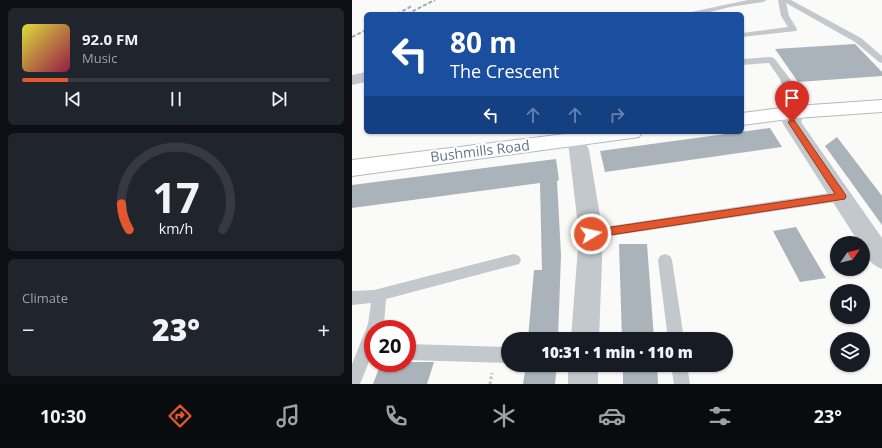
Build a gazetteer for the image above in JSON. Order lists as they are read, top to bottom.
{
  "streets": {
    "main road": ["Bushmills Road"]
  },
  "north": "top right",
  "page": {
    "turn": ["80 m", "The Crescent"],
    "song": ["92.0 FM", "Music"],
    "tile": "Climate",
    "heat": ["−", "23°", "+"],
    "limit": "20",
    "trip": "10:31 · 1 min · 110 m",
    "tabs": ["10:30", "23°"],
    "gauge": ["17", "km/h"]
  }
}
